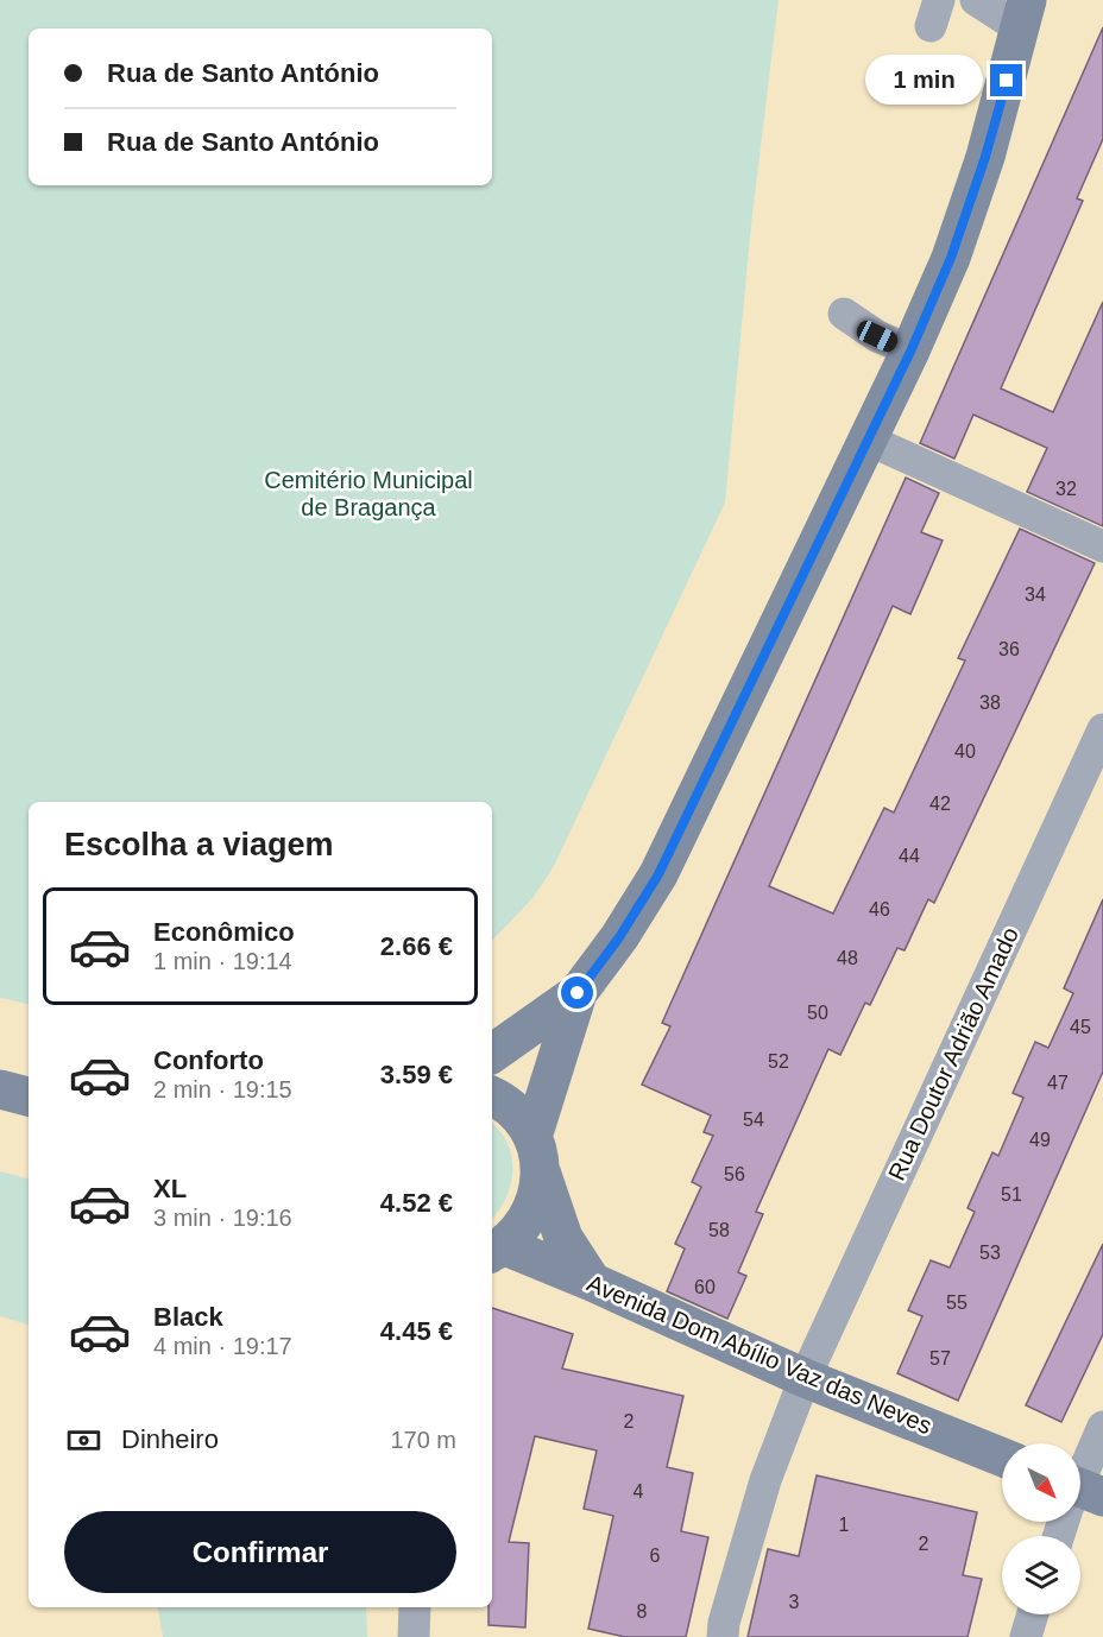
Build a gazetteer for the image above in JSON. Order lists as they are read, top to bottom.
{
  "streets": {
    "street": ["Rua Doutor Adrião Amado", "Avenida Dom Abílio Vaz das Neves"]
  },
  "crossings": [
    ["Rua Doutor Adrião Amado", "Avenida Dom Abílio Vaz das Neves"]
  ],
  "parks": ["Cemitério Municipal de Bragança"],
  "house_numbers": [
    "32",
    "34",
    "36",
    "38",
    "40",
    "42",
    "44",
    "46",
    "48",
    "50",
    "45",
    "52",
    "47",
    "54",
    "49",
    "56",
    "51",
    "58",
    "53",
    "60",
    "55",
    "57",
    "2",
    "4",
    "1",
    "2",
    "6",
    "3",
    "8"
  ],
  "north": "bottom right",
  "page": {
    "banner": ["Rua de Santo António", "Rua de Santo António"],
    "bubble": "1 min",
    "heading": "Escolha a viagem",
    "list": [
      {
        "name": "Econômico",
        "note": "1 min · 19:14",
        "value": "2.66 €"
      },
      {
        "name": "Conforto",
        "note": "2 min · 19:15",
        "value": "3.59 €"
      },
      {
        "name": "XL",
        "note": "3 min · 19:16",
        "value": "4.52 €"
      },
      {
        "name": "Black",
        "note": "4 min · 19:17",
        "value": "4.45 €"
      }
    ],
    "pay": ["Dinheiro", "170 m"],
    "buttons": "Confirmar"
  }
}
